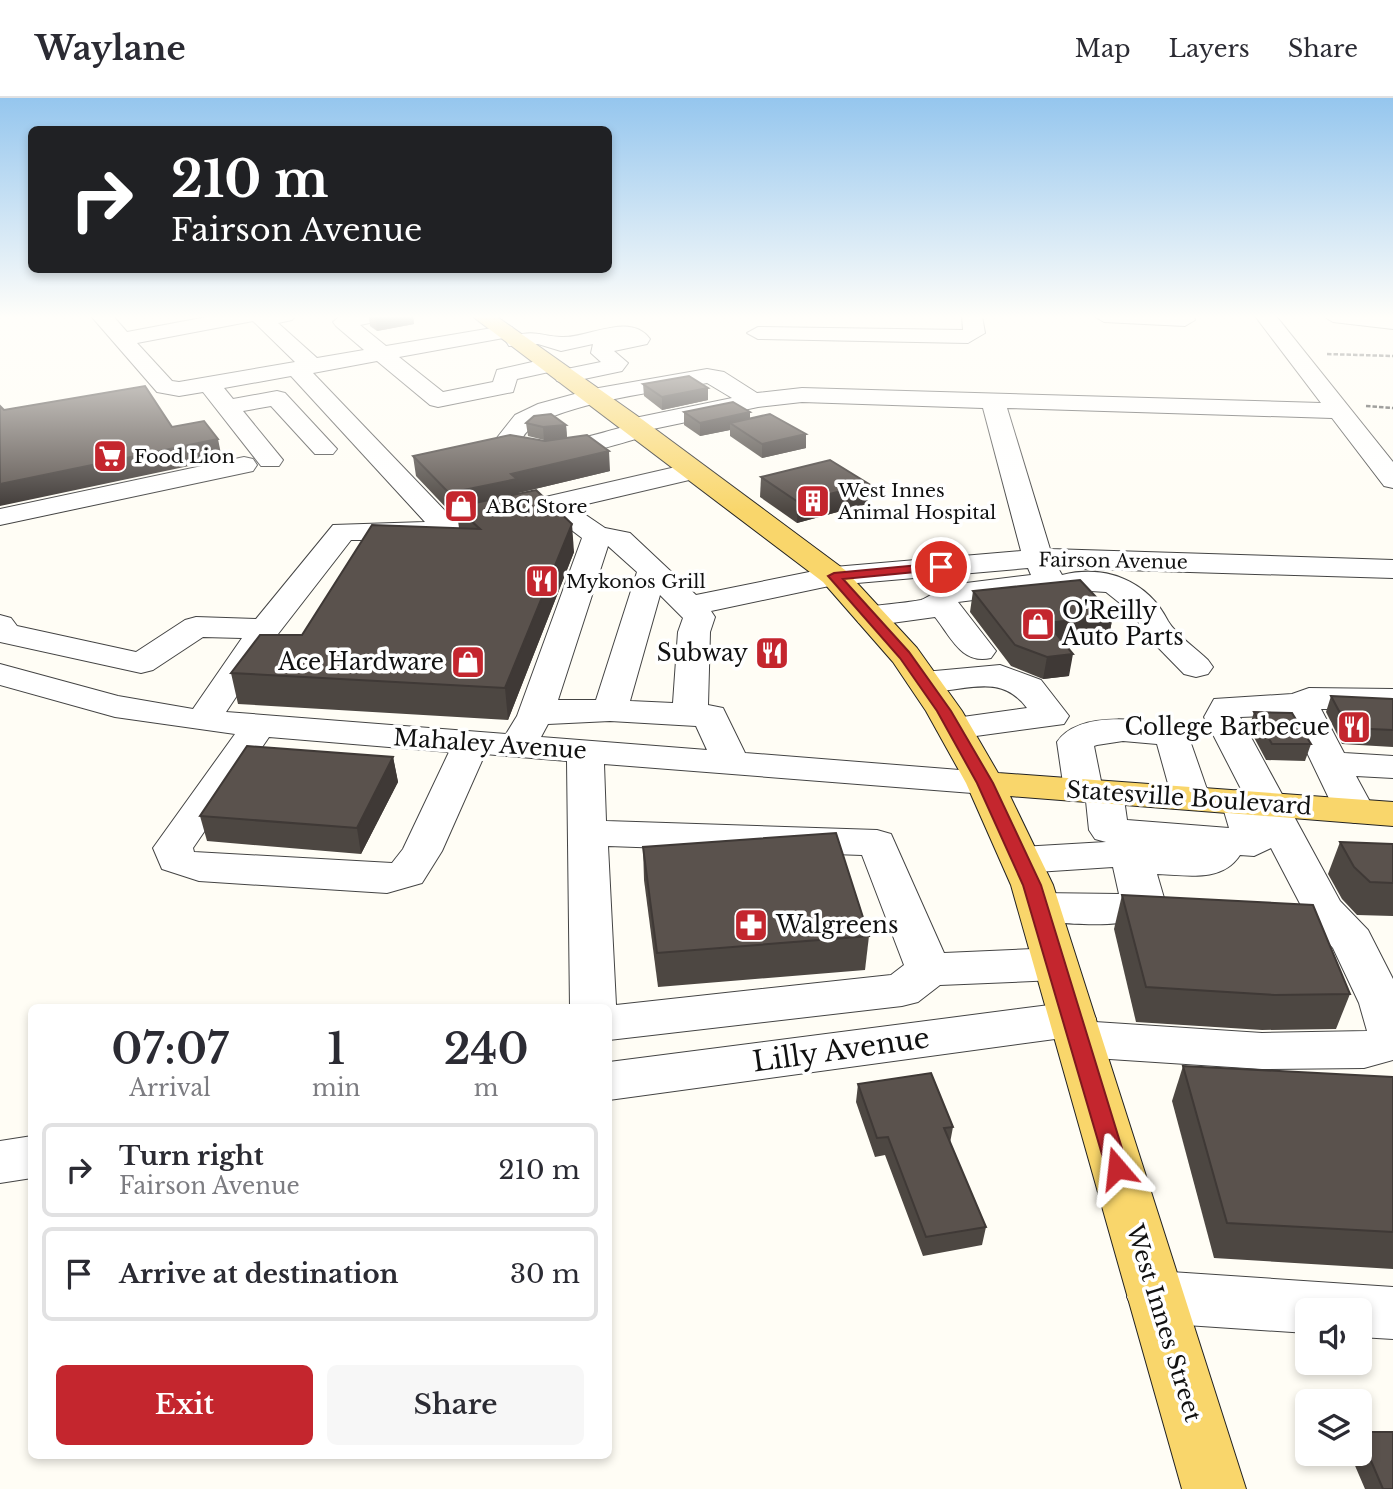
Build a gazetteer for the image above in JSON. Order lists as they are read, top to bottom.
{
  "streets": {
    "main road": ["Statesville Boulevard", "West Innes Street"],
    "street": ["Fairson Avenue", "Mahaley Avenue", "Lilly Avenue"]
  },
  "crossings": [
    ["Fairson Avenue", "West Innes Street"],
    ["Mahaley Avenue", "Statesville Boulevard"],
    ["Mahaley Avenue", "West Innes Street"],
    ["Statesville Boulevard", "West Innes Street"],
    ["Lilly Avenue", "West Innes Street"]
  ],
  "places": {
    "supermarket": ["Food Lion"],
    "building": ["West Innes Animal Hospital"],
    "shop": ["ABC Store", "O'Reilly Auto Parts", "Ace Hardware"],
    "restaurant": ["Mykonos Grill", "Subway", "College Barbecue"],
    "pharmacy": ["Walgreens"]
  },
  "page": {
    "header": "Waylane",
    "nav": ["Map", "Layers", "Share"],
    "turn": ["210 m", "Fairson Avenue"],
    "eta": [
      "07:07",
      "Arrival",
      "1",
      "min",
      "240",
      "m"
    ],
    "list": [
      {
        "name": "Turn right",
        "note": "Fairson Avenue",
        "value": "210 m"
      },
      {
        "name": "Arrive at destination",
        "value": "30 m"
      }
    ],
    "buttons": ["Exit", "Share"]
  }
}
